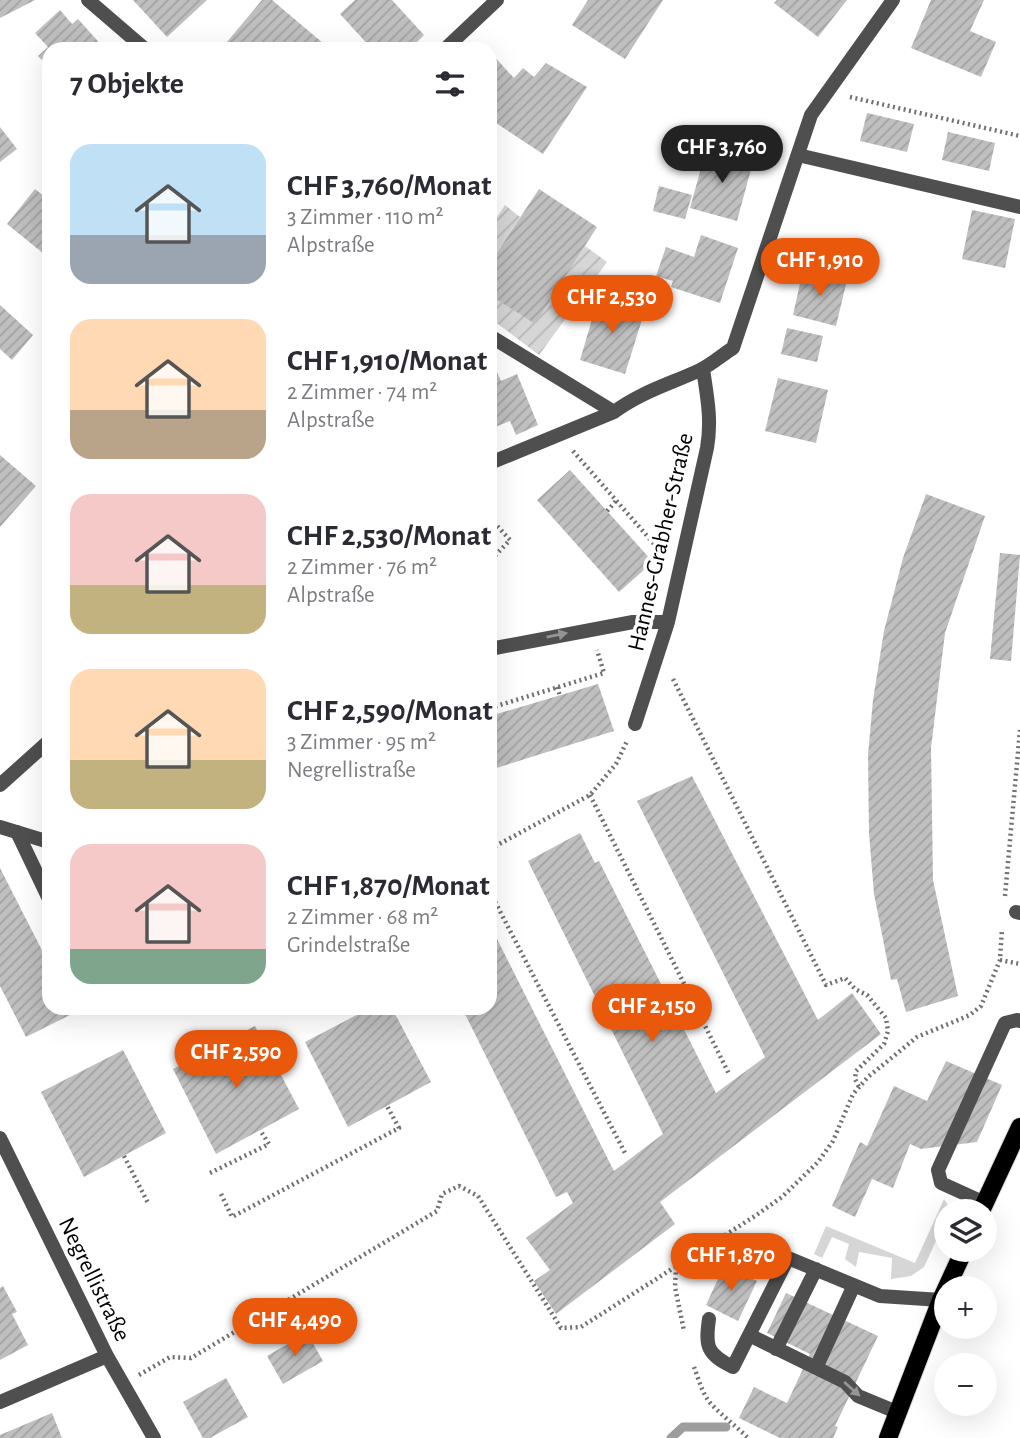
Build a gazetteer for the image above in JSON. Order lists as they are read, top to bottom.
{
  "streets": {
    "street": ["Hannes-Grabher-Straße", "Negrellistraße"]
  },
  "page": {
    "heading": "7 Objekte",
    "price": [
      "CHF 3,760",
      "CHF 1,910",
      "CHF 2,530",
      "CHF 2,150",
      "CHF 2,590",
      "CHF 1,870",
      "CHF 4,490"
    ],
    "list": [
      {
        "name": "CHF 3,760/Monat",
        "note": "3 Zimmer · 110 m² · Alpstraße"
      },
      {
        "name": "CHF 1,910/Monat",
        "note": "2 Zimmer · 74 m² · Alpstraße"
      },
      {
        "name": "CHF 2,530/Monat",
        "note": "2 Zimmer · 76 m² · Alpstraße"
      },
      {
        "name": "CHF 2,590/Monat",
        "note": "3 Zimmer · 95 m² · Negrellistraße"
      },
      {
        "name": "CHF 1,870/Monat",
        "note": "2 Zimmer · 68 m² · Grindelstraße"
      }
    ],
    "map_buttons": ["+", "−"]
  }
}
